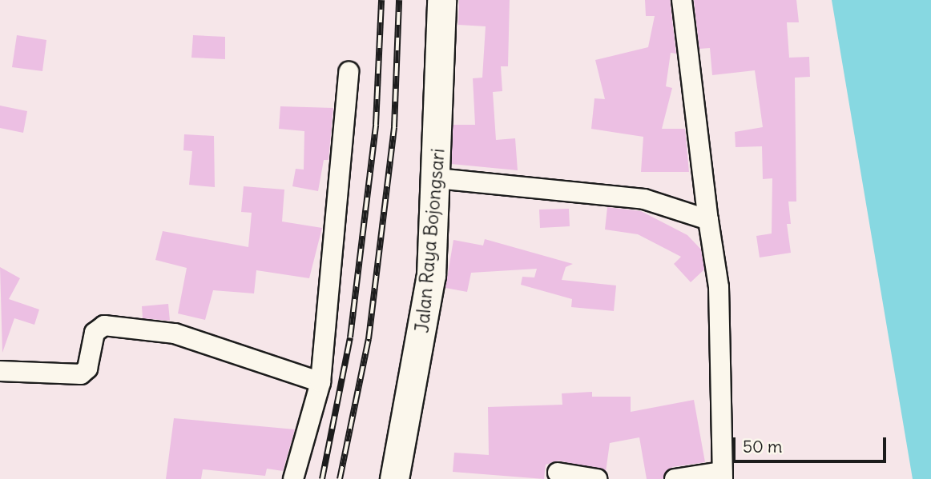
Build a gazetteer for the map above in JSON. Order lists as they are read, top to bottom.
{
  "streets": {
    "street": ["Jalan Raya Bojongsari"]
  },
  "scale_bar": "50 m"
}
